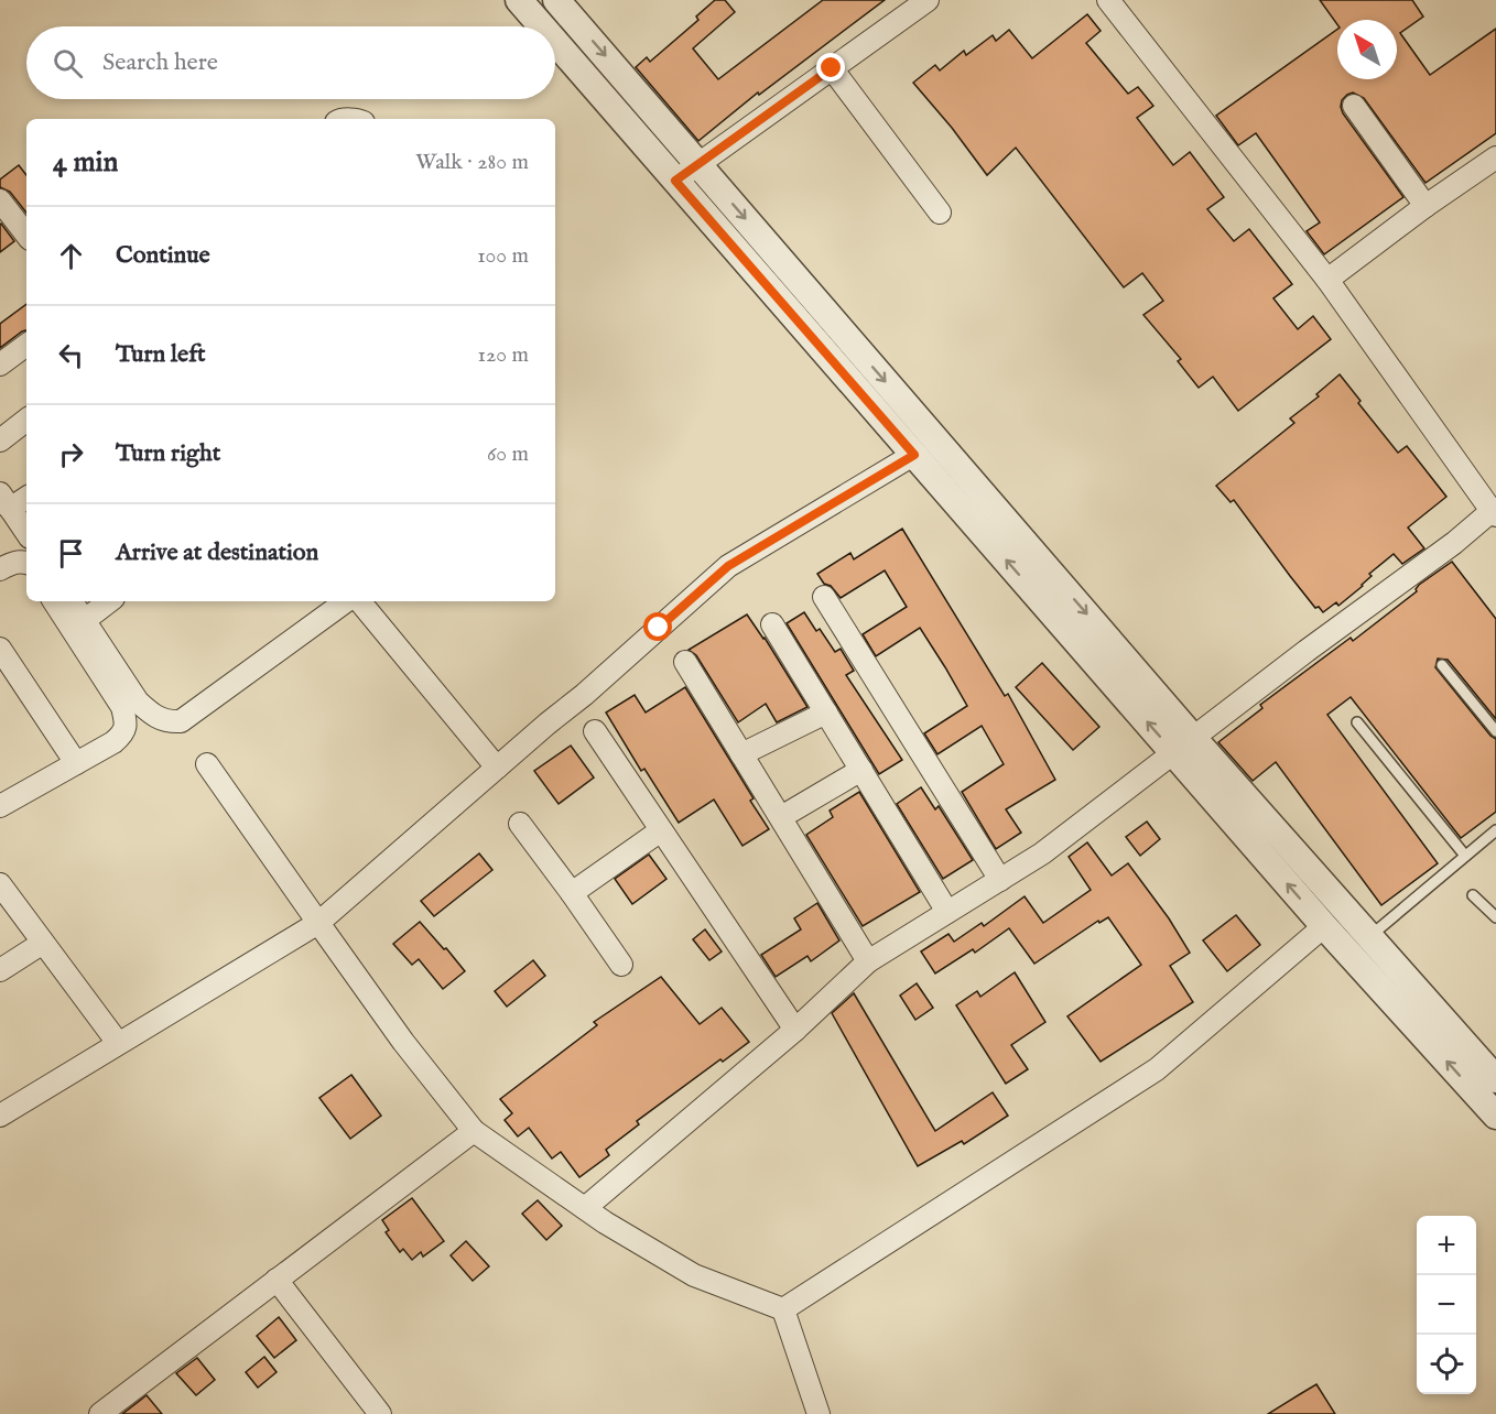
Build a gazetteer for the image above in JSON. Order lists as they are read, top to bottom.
{
  "north": "top left",
  "page": {
    "search": "Search here",
    "heading": ["4 min", "Walk · 280 m"],
    "list": [
      ["Continue", "100 m"],
      ["Turn left", "120 m"],
      ["Turn right", "60 m"],
      "Arrive at destination"
    ],
    "map_buttons": ["+", "−"]
  }
}
